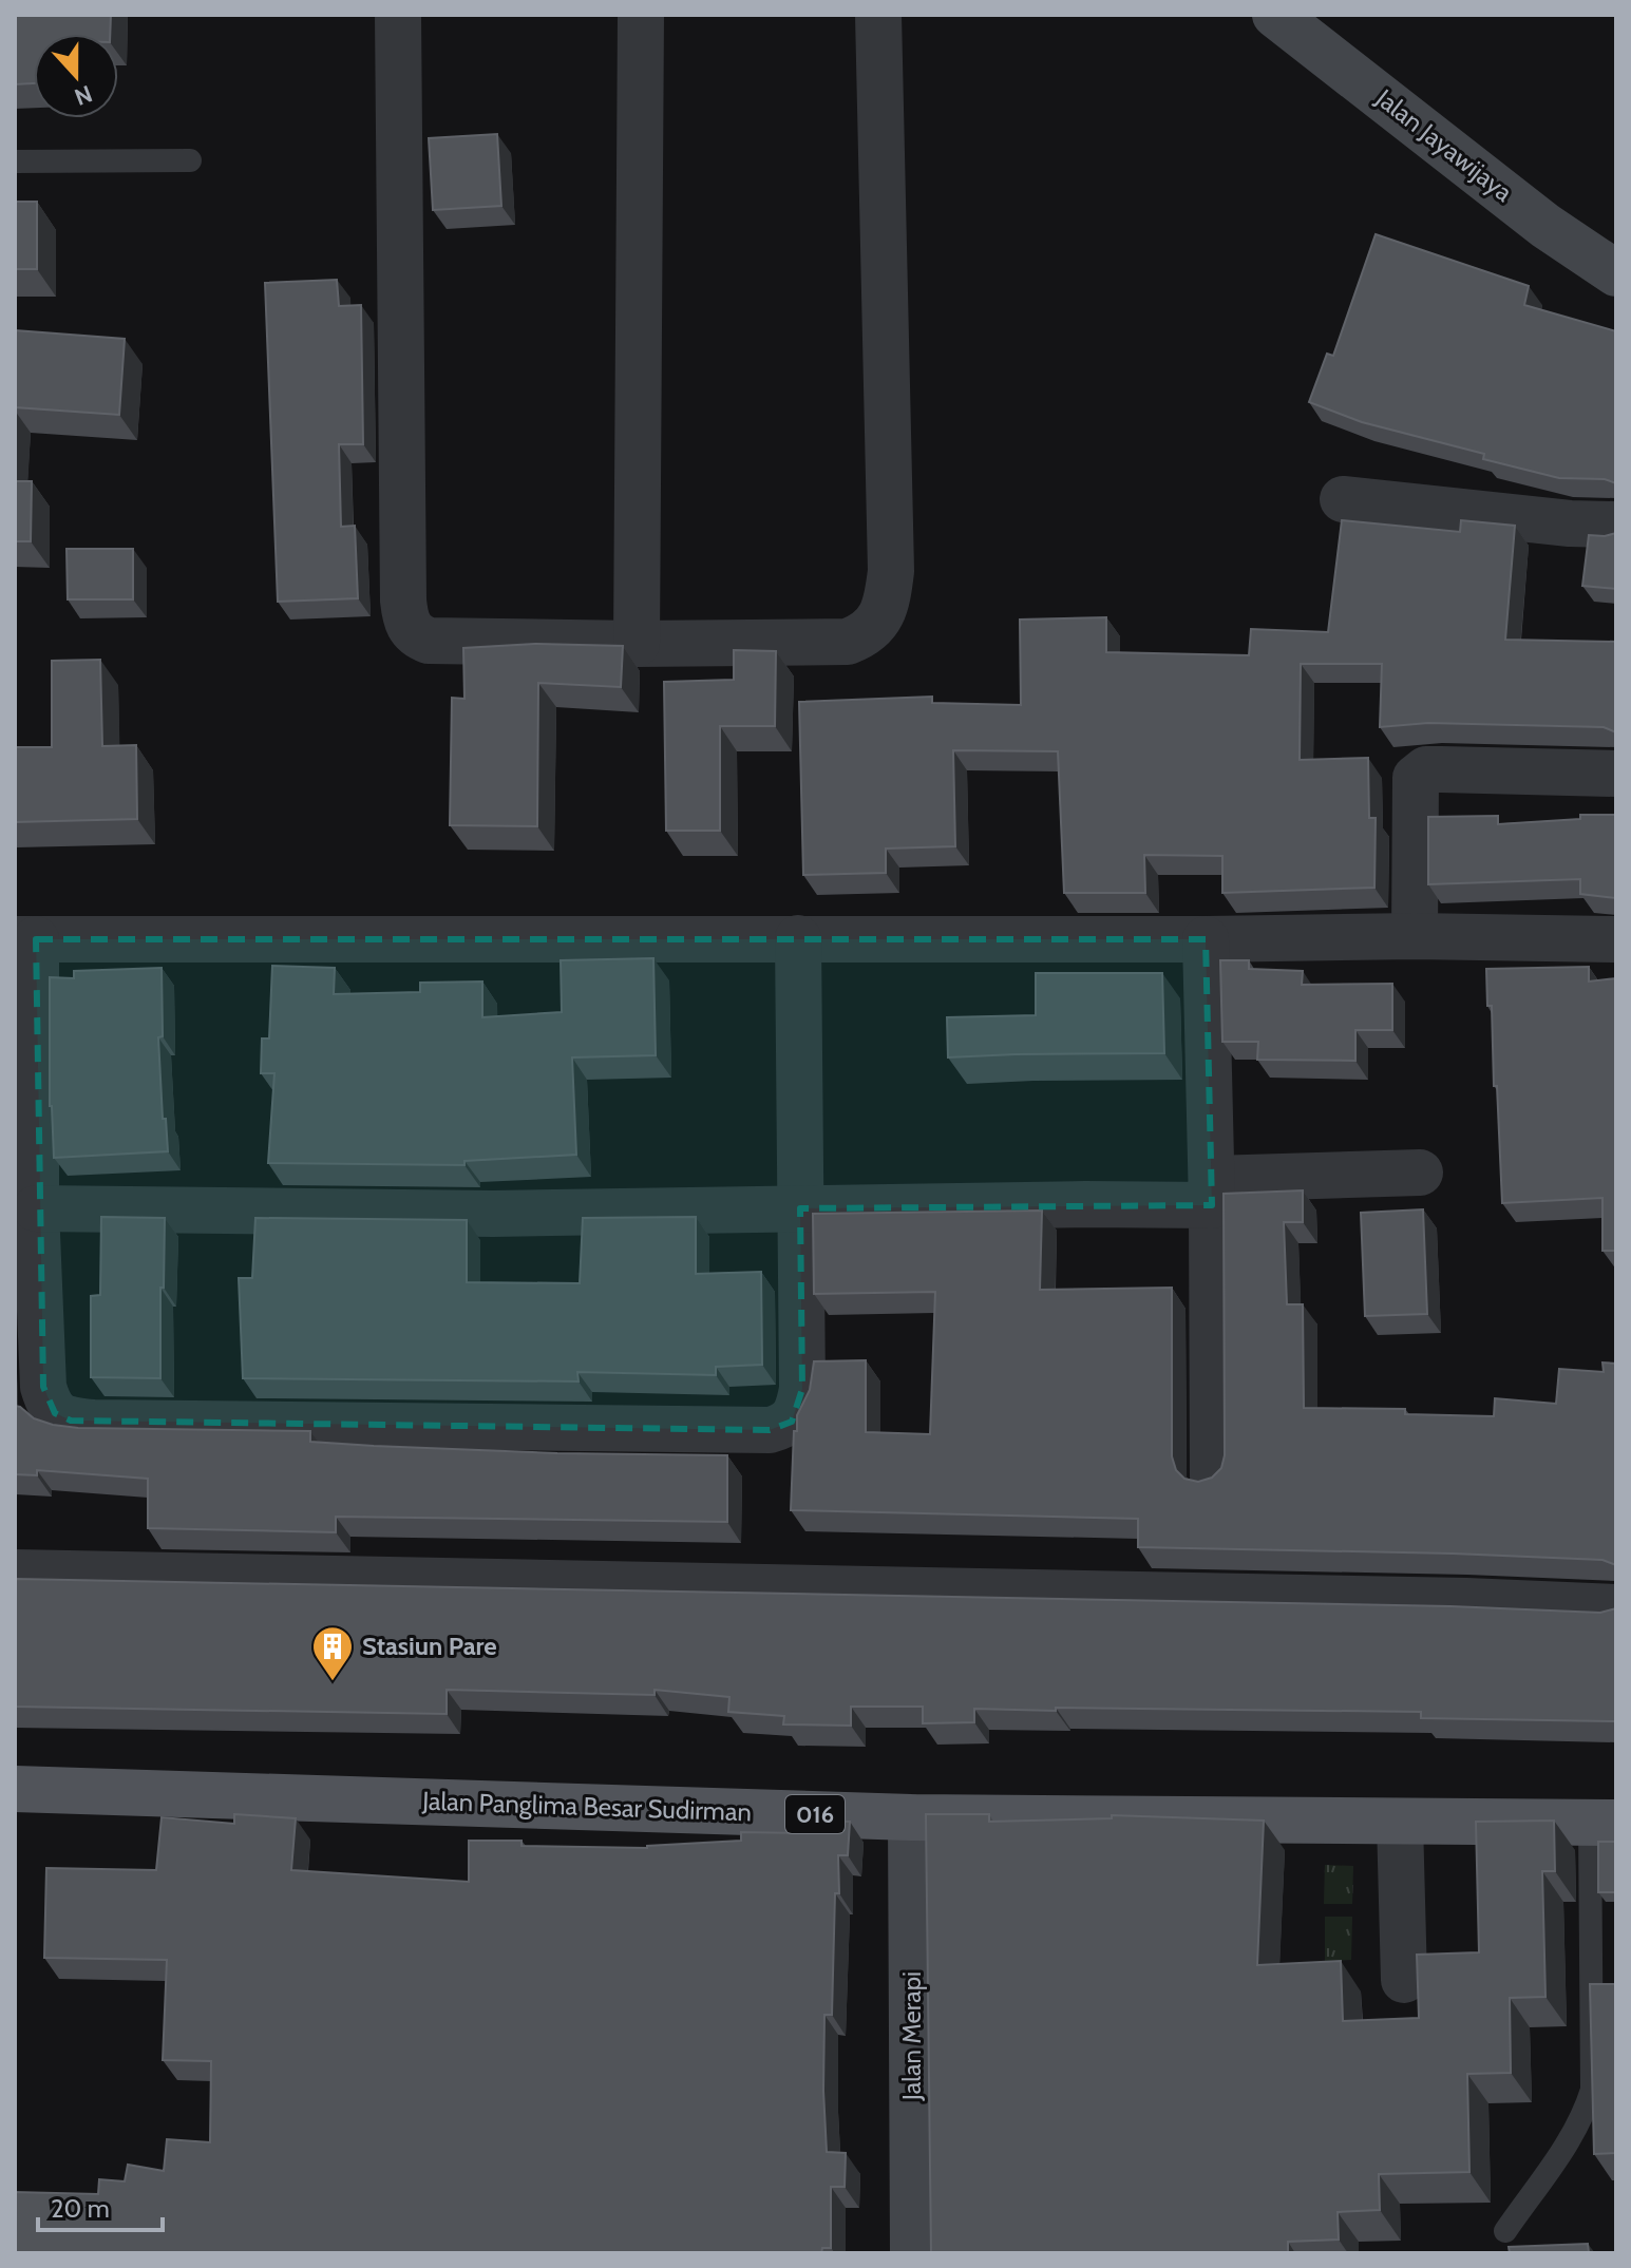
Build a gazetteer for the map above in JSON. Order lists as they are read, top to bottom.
{
  "streets": {
    "main road": ["Jalan Panglima Besar Sudirman", "016"],
    "street": ["Jalan Jayawijaya", "Jalan Merapi"]
  },
  "crossings": [
    ["Jalan Panglima Besar Sudirman", "Jalan Merapi"]
  ],
  "places": {
    "building": ["Stasiun Pare"]
  },
  "scale_bar": "20 m",
  "north": "bottom"
}
